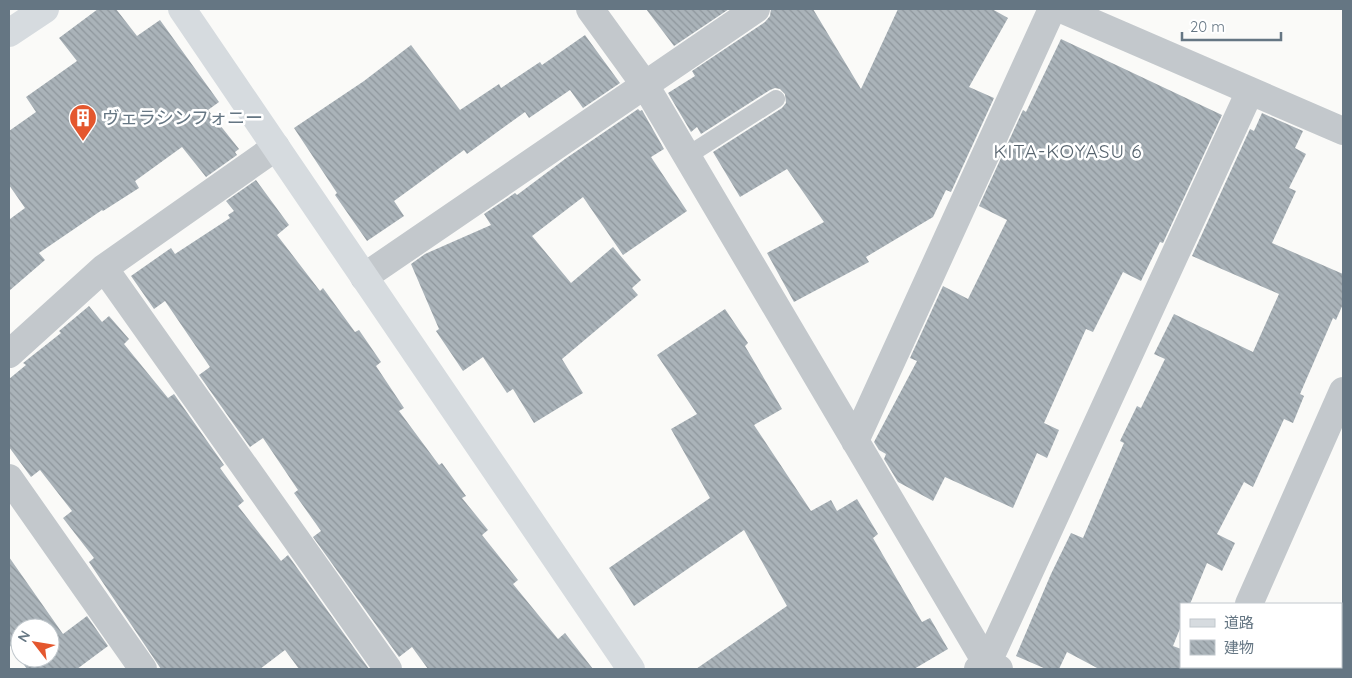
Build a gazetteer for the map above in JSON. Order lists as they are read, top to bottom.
{
  "districts": ["KITA-KOYASU 6"],
  "places": {
    "building": ["ヴェラシンフォニー"]
  },
  "legend": ["道路", "建物"],
  "scale_bar": "20 m",
  "north": "top left"
}
